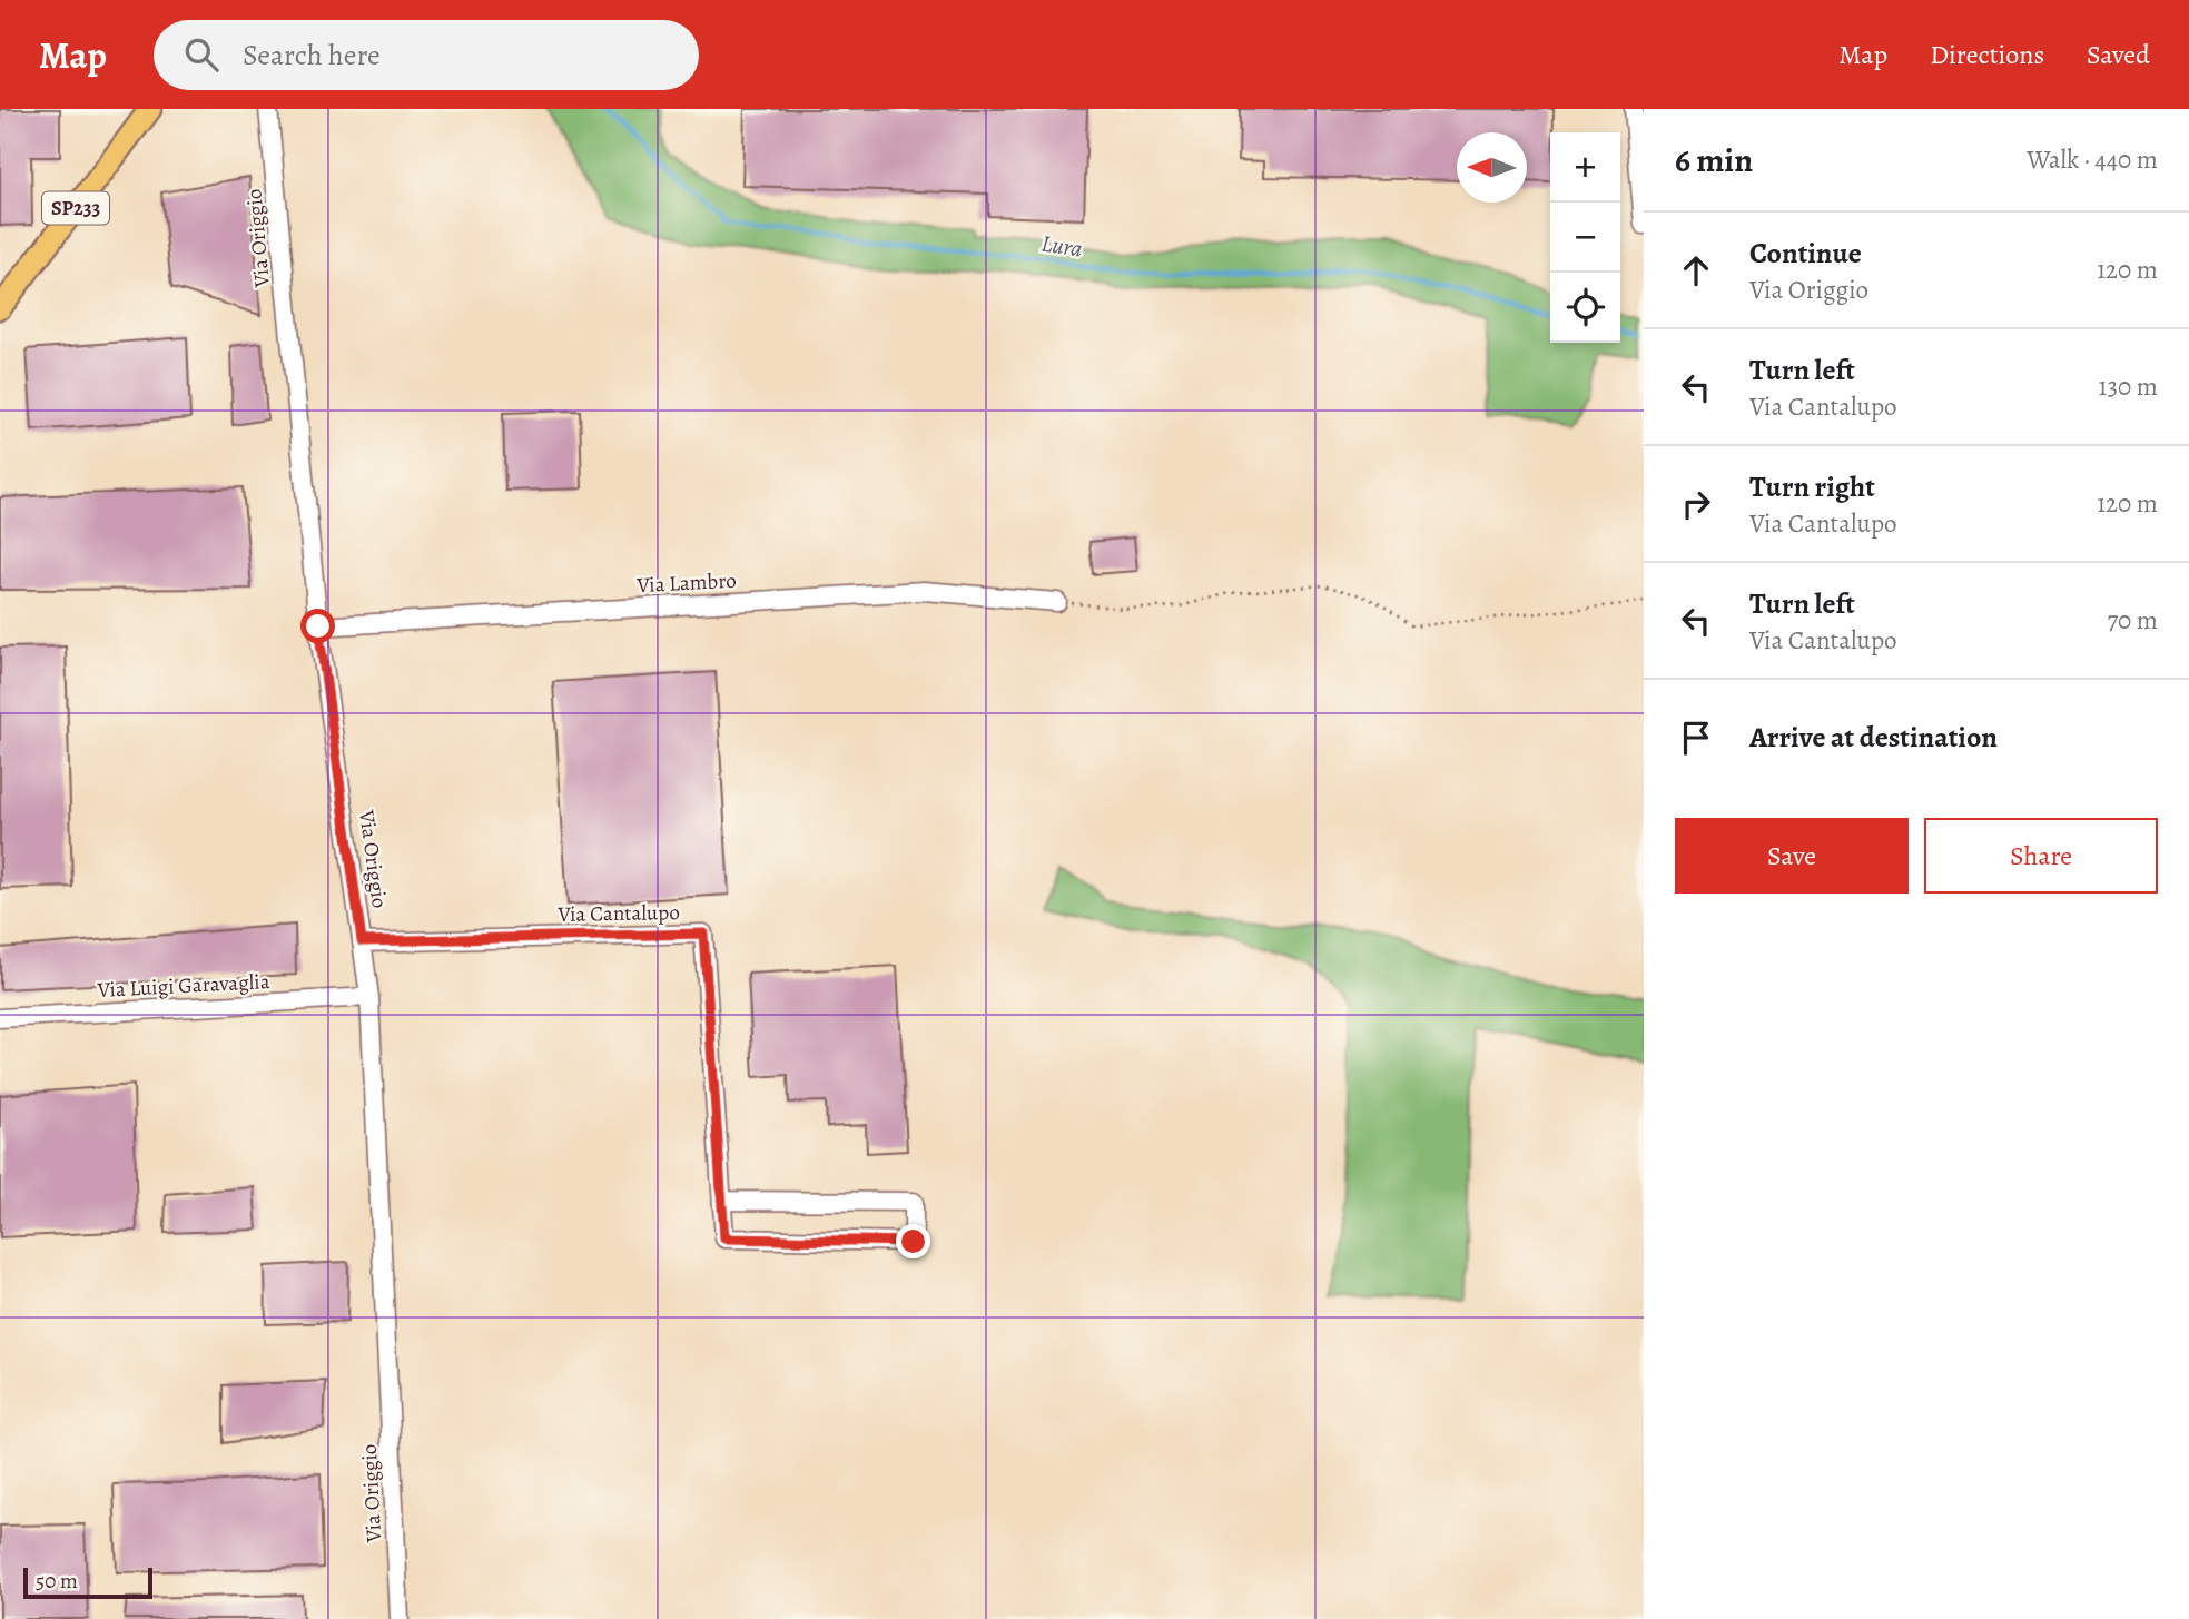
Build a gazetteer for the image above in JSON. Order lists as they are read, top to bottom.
{
  "streets": {
    "main road": ["SP233"],
    "street": [
      "Via Origgio",
      "Via Lambro",
      "Via Cantalupo",
      "Via Luigi Garavaglia"
    ]
  },
  "crossings": [
    ["Via Origgio", "Via Lambro"],
    ["Via Origgio", "Via Cantalupo"],
    ["Via Origgio", "Via Luigi Garavaglia"]
  ],
  "water": ["Lura"],
  "scale_bar": "50 m",
  "north": "left",
  "page": {
    "header": "Map",
    "search": "Search here",
    "nav": ["Map", "Directions", "Saved"],
    "heading": ["6 min", "Walk · 440 m"],
    "map_buttons": ["+", "−"],
    "list": [
      ["Continue", "Via Origgio", "120 m"],
      ["Turn left", "Via Cantalupo", "130 m"],
      ["Turn right", "Via Cantalupo", "120 m"],
      ["Turn left", "Via Cantalupo", "70 m"],
      "Arrive at destination"
    ],
    "buttons": ["Save", "Share"],
    "scale": "50 m"
  }
}
